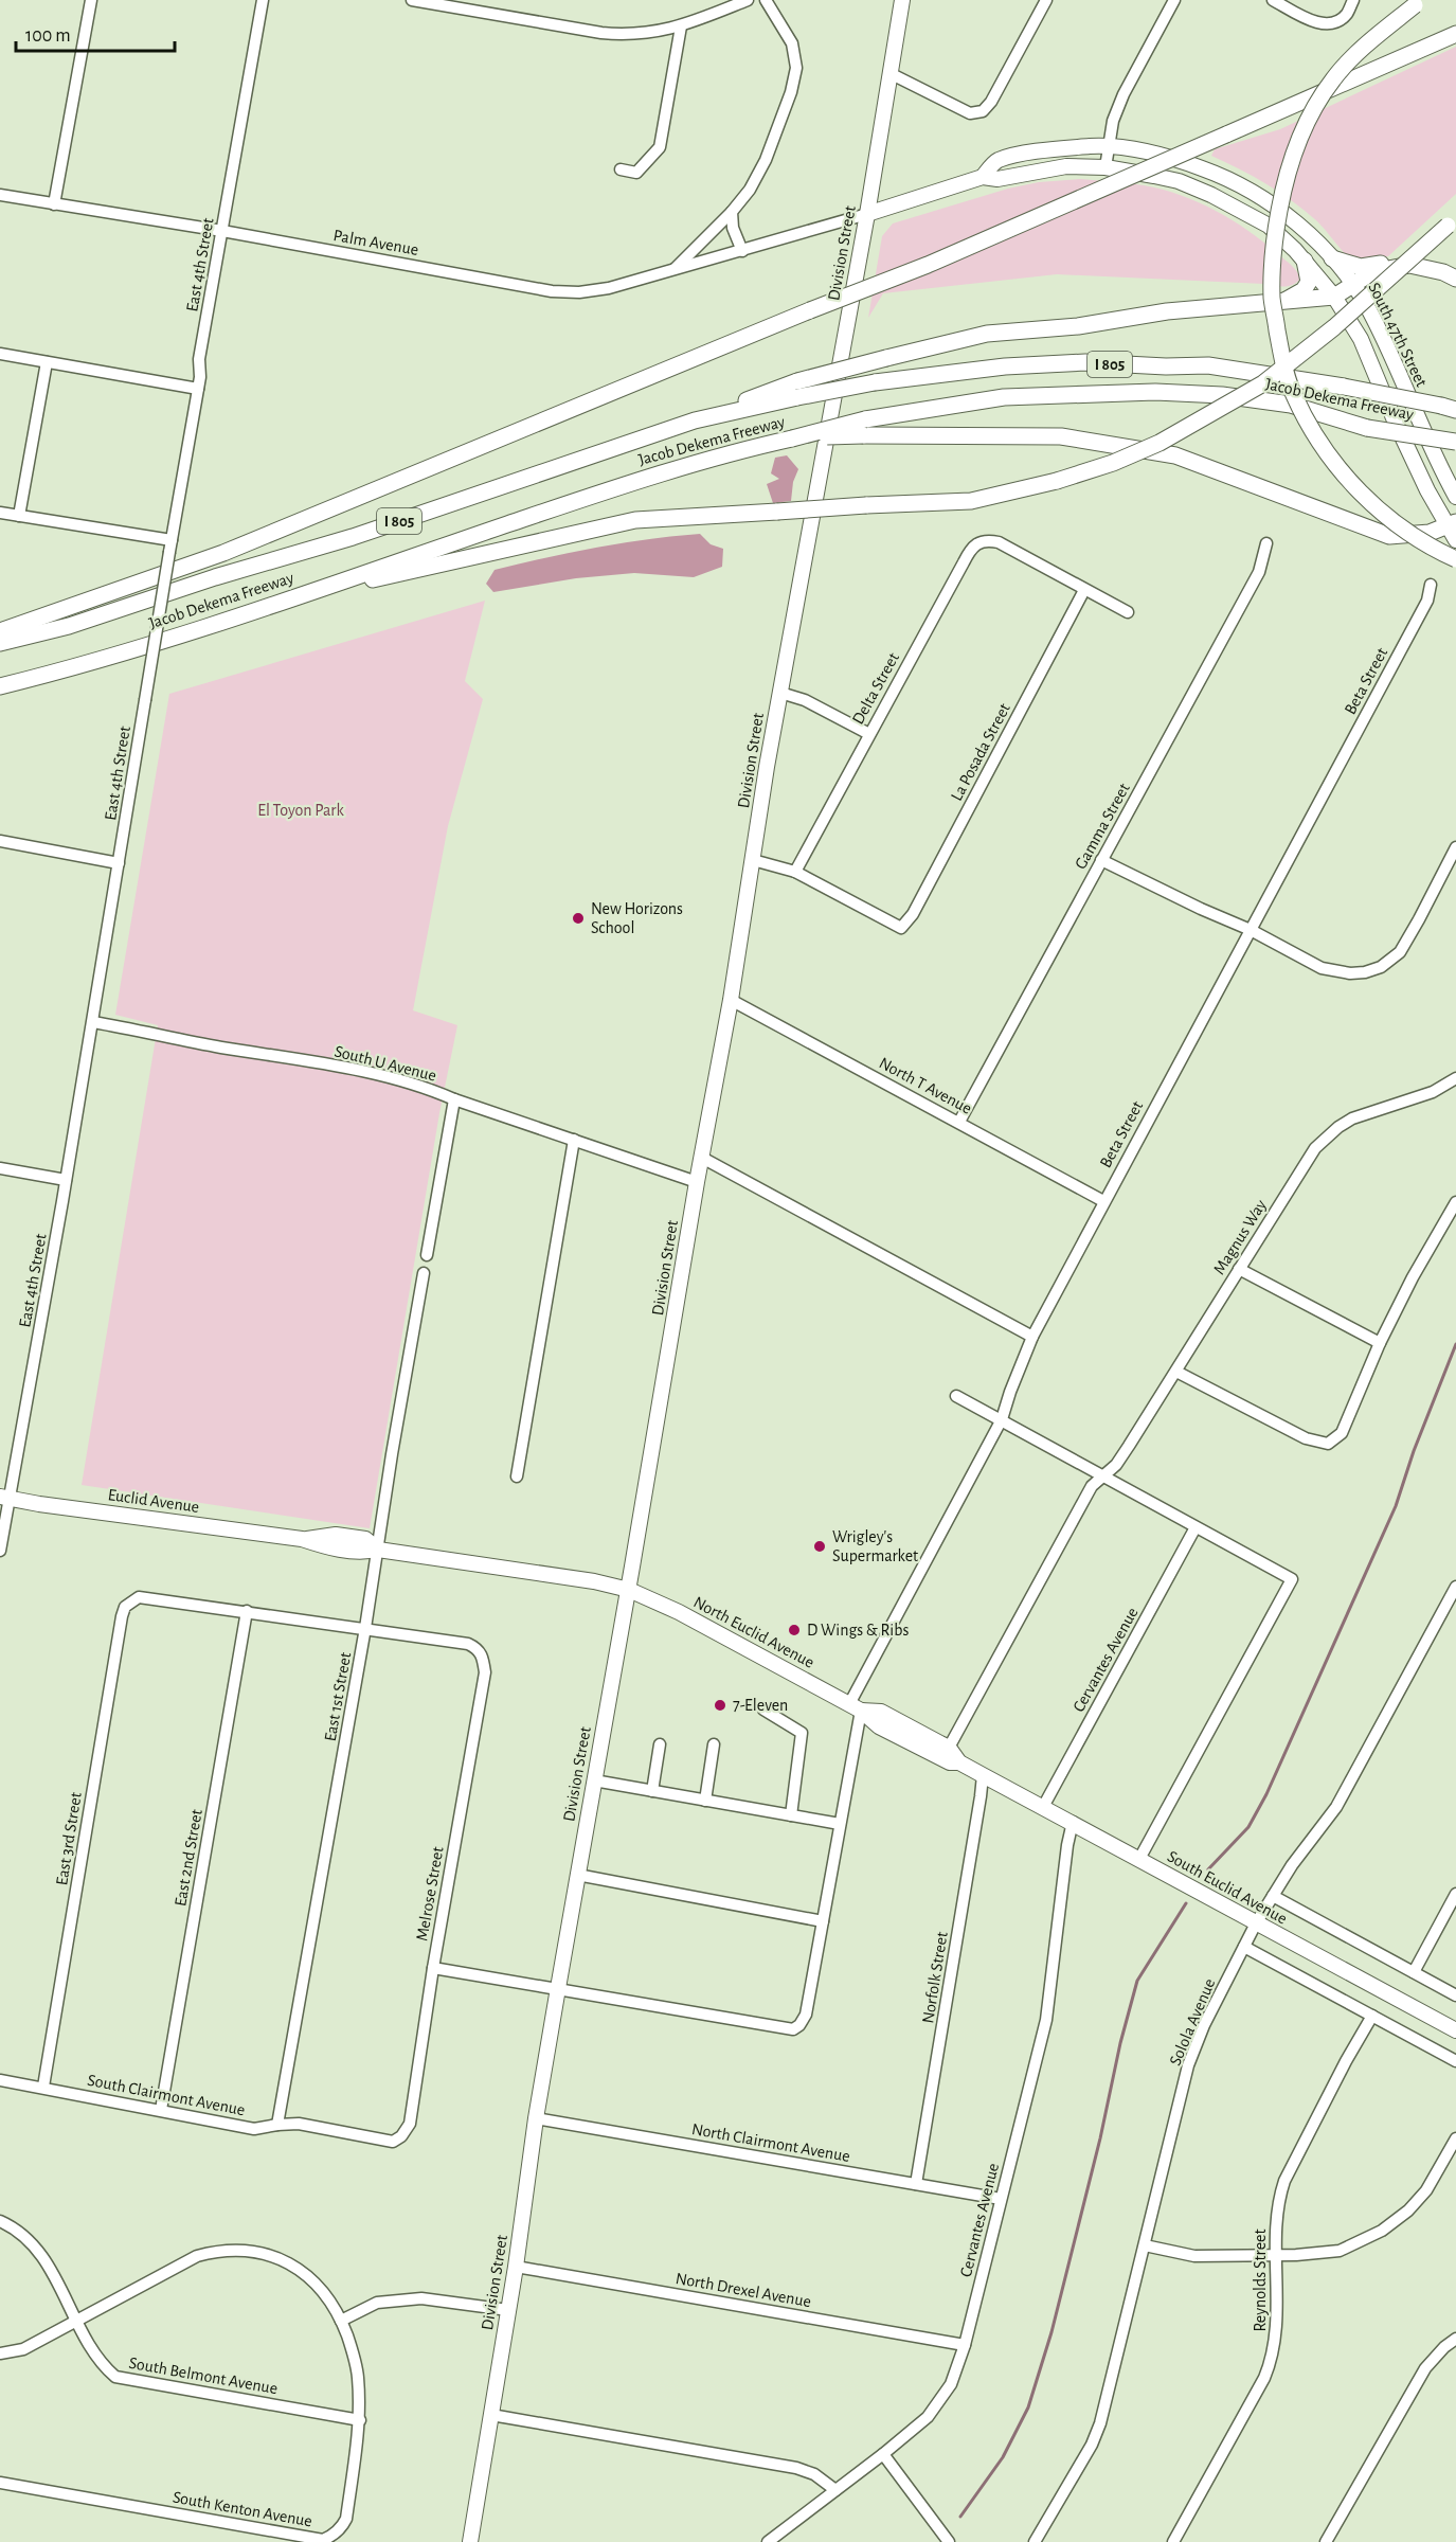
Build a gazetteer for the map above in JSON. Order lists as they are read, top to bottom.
{
  "streets": {
    "highway": ["I 805", "Jacob Dekema Freeway"],
    "main road": [
      "Division Street",
      "South 47th Street",
      "Euclid Avenue",
      "North Euclid Avenue",
      "South Euclid Avenue"
    ],
    "street": [
      "Palm Avenue",
      "East 4th Street",
      "Beta Street",
      "Delta Street",
      "La Posada Street",
      "Gamma Street",
      "South U Avenue",
      "North T Avenue",
      "Magnus Way",
      "Cervantes Avenue",
      "East 1st Street",
      "East 3rd Street",
      "East 2nd Street",
      "Melrose Street",
      "Norfolk Street",
      "Solola Avenue",
      "South Clairmont Avenue",
      "North Clairmont Avenue",
      "Reynolds Street",
      "North Drexel Avenue",
      "South Belmont Avenue",
      "South Kenton Avenue"
    ]
  },
  "crossings": [
    ["Palm Avenue", "Division Street"],
    ["Palm Avenue", "East 4th Street"],
    ["Division Street", "Beta Street"],
    ["Division Street", "South U Avenue"],
    ["Division Street", "North T Avenue"],
    ["Division Street", "Euclid Avenue"],
    ["Division Street", "North Euclid Avenue"],
    ["Division Street", "North Clairmont Avenue"],
    ["Division Street", "North Drexel Avenue"],
    ["East 4th Street", "South U Avenue"],
    ["East 4th Street", "Euclid Avenue"],
    ["Beta Street", "North T Avenue"],
    ["Beta Street", "North Euclid Avenue"],
    ["Delta Street", "La Posada Street"],
    ["Gamma Street", "North T Avenue"],
    ["Magnus Way", "North Euclid Avenue"],
    ["Euclid Avenue", "North Euclid Avenue"],
    ["Euclid Avenue", "East 1st Street"],
    ["North Euclid Avenue", "South Euclid Avenue"],
    ["North Euclid Avenue", "Norfolk Street"],
    ["Cervantes Avenue", "South Euclid Avenue"],
    ["Cervantes Avenue", "North Clairmont Avenue"],
    ["Cervantes Avenue", "North Drexel Avenue"],
    ["East 1st Street", "Melrose Street"],
    ["East 1st Street", "South Clairmont Avenue"],
    ["East 3rd Street", "East 2nd Street"],
    ["East 3rd Street", "South Clairmont Avenue"],
    ["East 2nd Street", "South Clairmont Avenue"],
    ["South Euclid Avenue", "Norfolk Street"],
    ["South Euclid Avenue", "Solola Avenue"],
    ["Melrose Street", "South Clairmont Avenue"],
    ["Norfolk Street", "North Clairmont Avenue"],
    ["South Belmont Avenue", "South Kenton Avenue"]
  ],
  "parks": ["El Toyon Park"],
  "places": [
    "New Horizons School",
    "Wrigley's Supermarket",
    "D Wings & Ribs",
    "7-Eleven"
  ],
  "scale_bar": "100 m"
}
